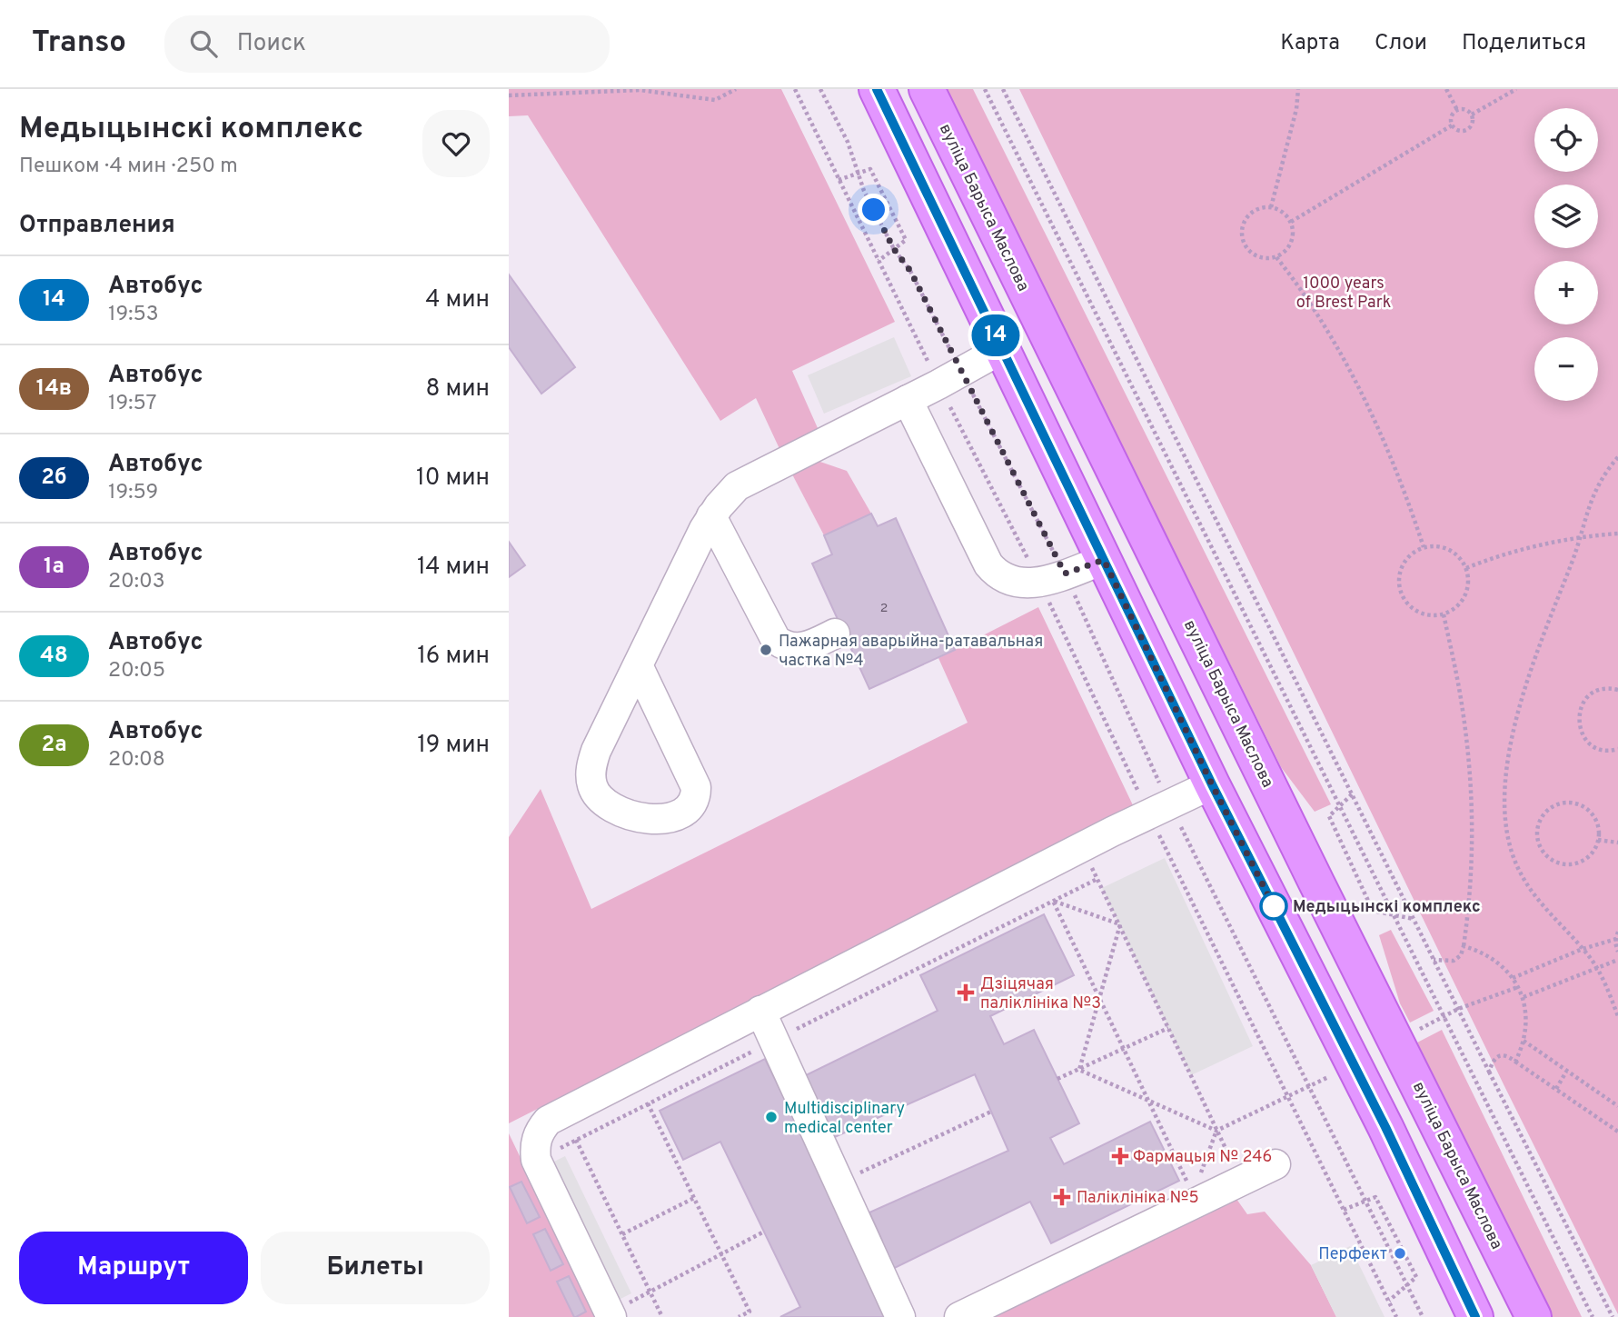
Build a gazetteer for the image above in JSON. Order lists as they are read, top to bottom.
{
  "streets": {
    "main road": ["вуліца Барыса Маслова"]
  },
  "parks": ["1000 years of Brest Park"],
  "places": {
    "other": [
      "Пажарная аварыйна-ратавальная частка №4",
      "Медыцынскі комплекс",
      "Multidisciplinary medical center",
      "Перфект"
    ],
    "health": ["Дзіцячая паліклініка №3", "Фармацыя № 246", "Паліклініка №5"]
  },
  "lines": ["bus line 14"],
  "house_numbers": ["2"],
  "page": {
    "header": "Transo",
    "search": "Поиск",
    "nav": ["Карта", "Слои", "Поделиться"],
    "heading": [
      ["Медыцынскі комплекс", "Пешком · 4 мин · 250 m"],
      "Отправления"
    ],
    "on_map": "14",
    "map_buttons": ["+", "−"],
    "list": [
      {
        "mark": "14",
        "name": "Автобус",
        "note": "19:53",
        "value": "4 мин"
      },
      {
        "mark": "14в",
        "name": "Автобус",
        "note": "19:57",
        "value": "8 мин"
      },
      {
        "mark": "2б",
        "name": "Автобус",
        "note": "19:59",
        "value": "10 мин"
      },
      {
        "mark": "1а",
        "name": "Автобус",
        "note": "20:03",
        "value": "14 мин"
      },
      {
        "mark": "48",
        "name": "Автобус",
        "note": "20:05",
        "value": "16 мин"
      },
      {
        "mark": "2а",
        "name": "Автобус",
        "note": "20:08",
        "value": "19 мин"
      }
    ],
    "buttons": ["Маршрут", "Билеты"]
  }
}
